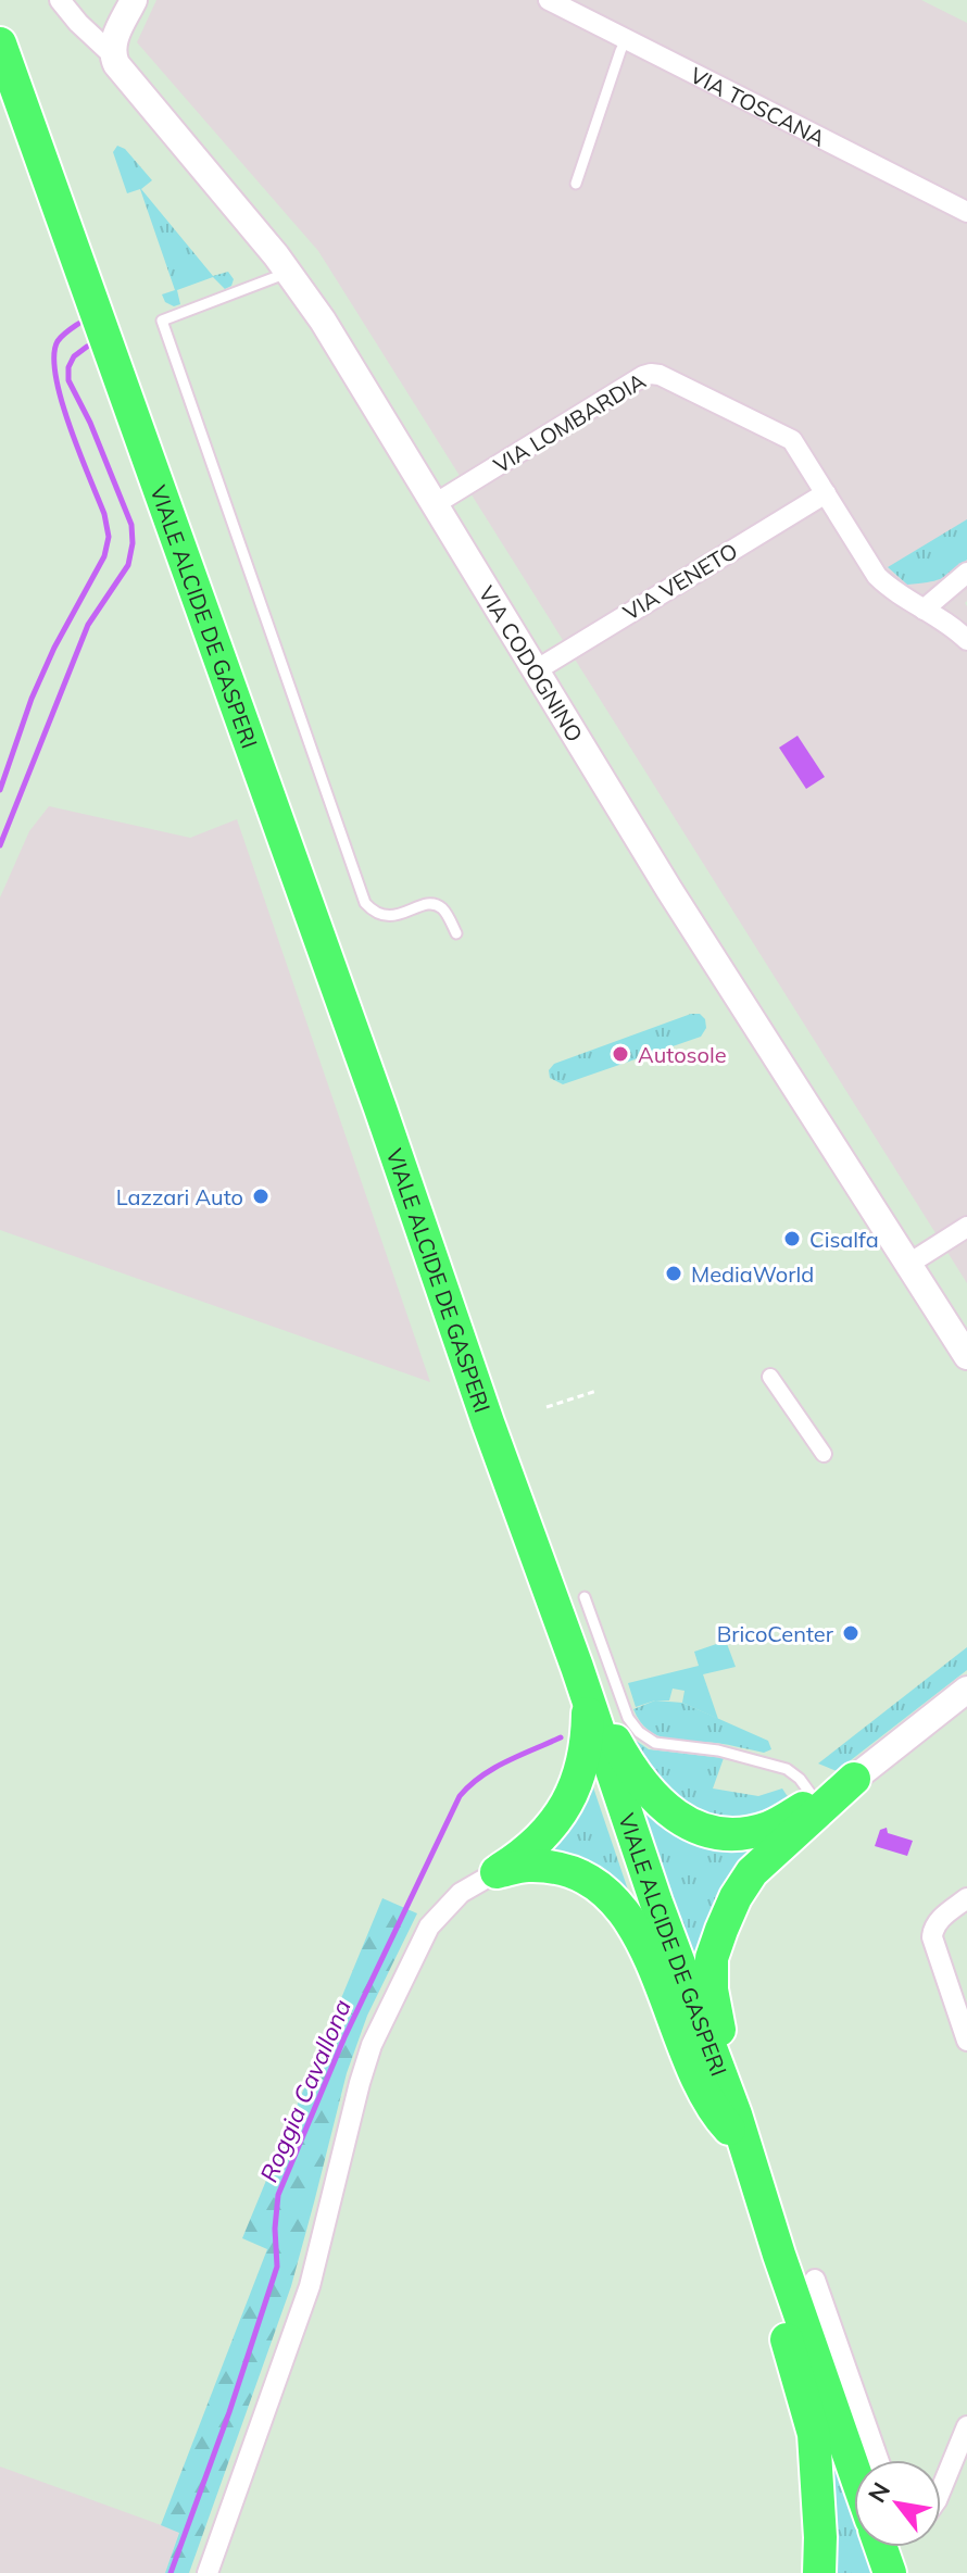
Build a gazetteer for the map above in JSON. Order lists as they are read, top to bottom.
{
  "streets": {
    "main road": ["VIALE ALCIDE DE GASPERI"],
    "street": [
      "VIA TOSCANA",
      "VIA LOMBARDIA",
      "VIA VENETO",
      "VIA CODOGNINO"
    ]
  },
  "crossings": [
    ["VIA LOMBARDIA", "VIA VENETO"],
    ["VIA LOMBARDIA", "VIA CODOGNINO"],
    ["VIA VENETO", "VIA CODOGNINO"]
  ],
  "water": ["Roggia Cavallona"],
  "places": [
    "Autosole",
    "Lazzari Auto",
    "Cisalfa",
    "MediaWorld",
    "BricoCenter"
  ],
  "north": "top left"
}
